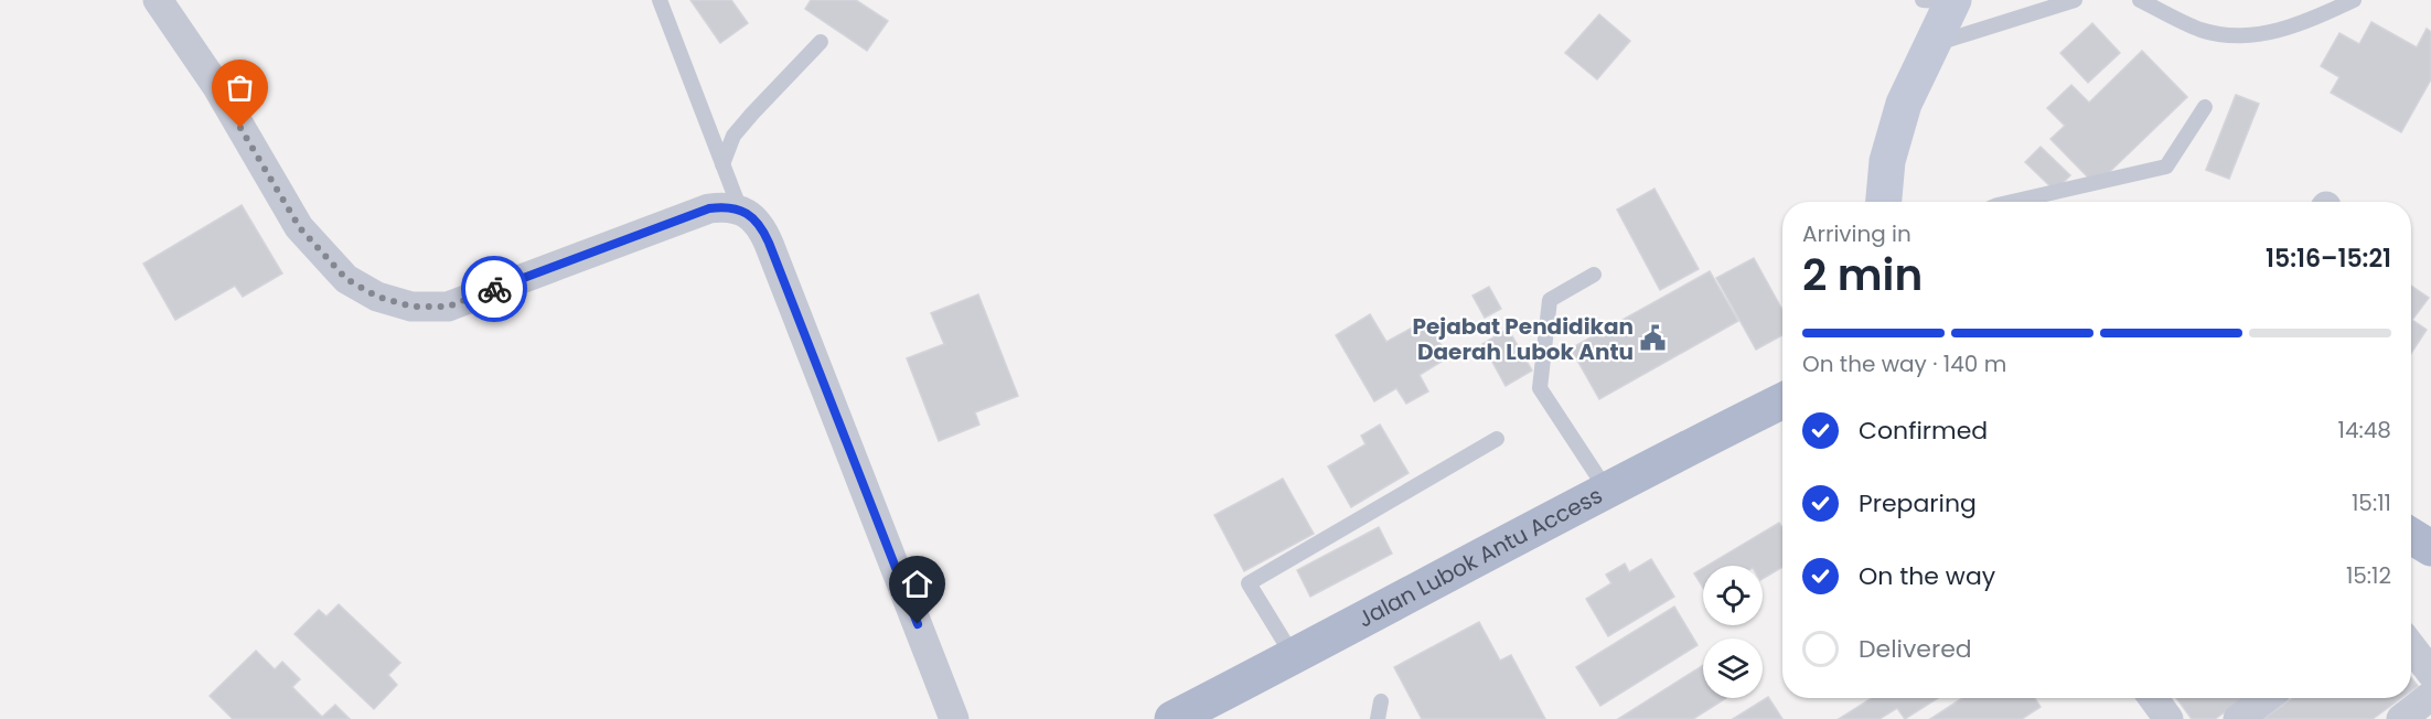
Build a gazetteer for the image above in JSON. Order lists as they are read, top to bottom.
{
  "streets": {
    "main road": ["Jalan Lubok Antu Access"]
  },
  "places": {
    "public building": ["Pejabat Pendidikan Daerah Lubok Antu"]
  },
  "page": {
    "heading": ["2 min", "Arriving in", "15:16–15:21"],
    "bar": "On the way · 140 m",
    "list": [
      ["Confirmed", "14:48"],
      ["Preparing", "15:11"],
      ["On the way", "15:12"],
      "Delivered"
    ]
  }
}
